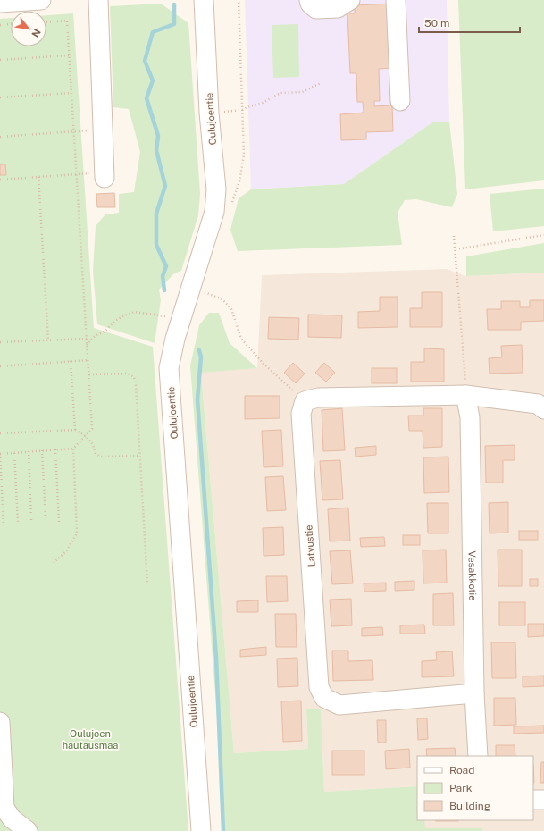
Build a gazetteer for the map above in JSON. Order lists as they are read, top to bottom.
{
  "streets": {
    "street": ["Oulujoentie", "Latvustie", "Vesakkotie"]
  },
  "crossings": [
    ["Latvustie", "Vesakkotie"]
  ],
  "parks": ["Oulujoen hautausmaa"],
  "legend": ["Road", "Park", "Building"],
  "scale_bar": "50 m",
  "north": "bottom right"
}
